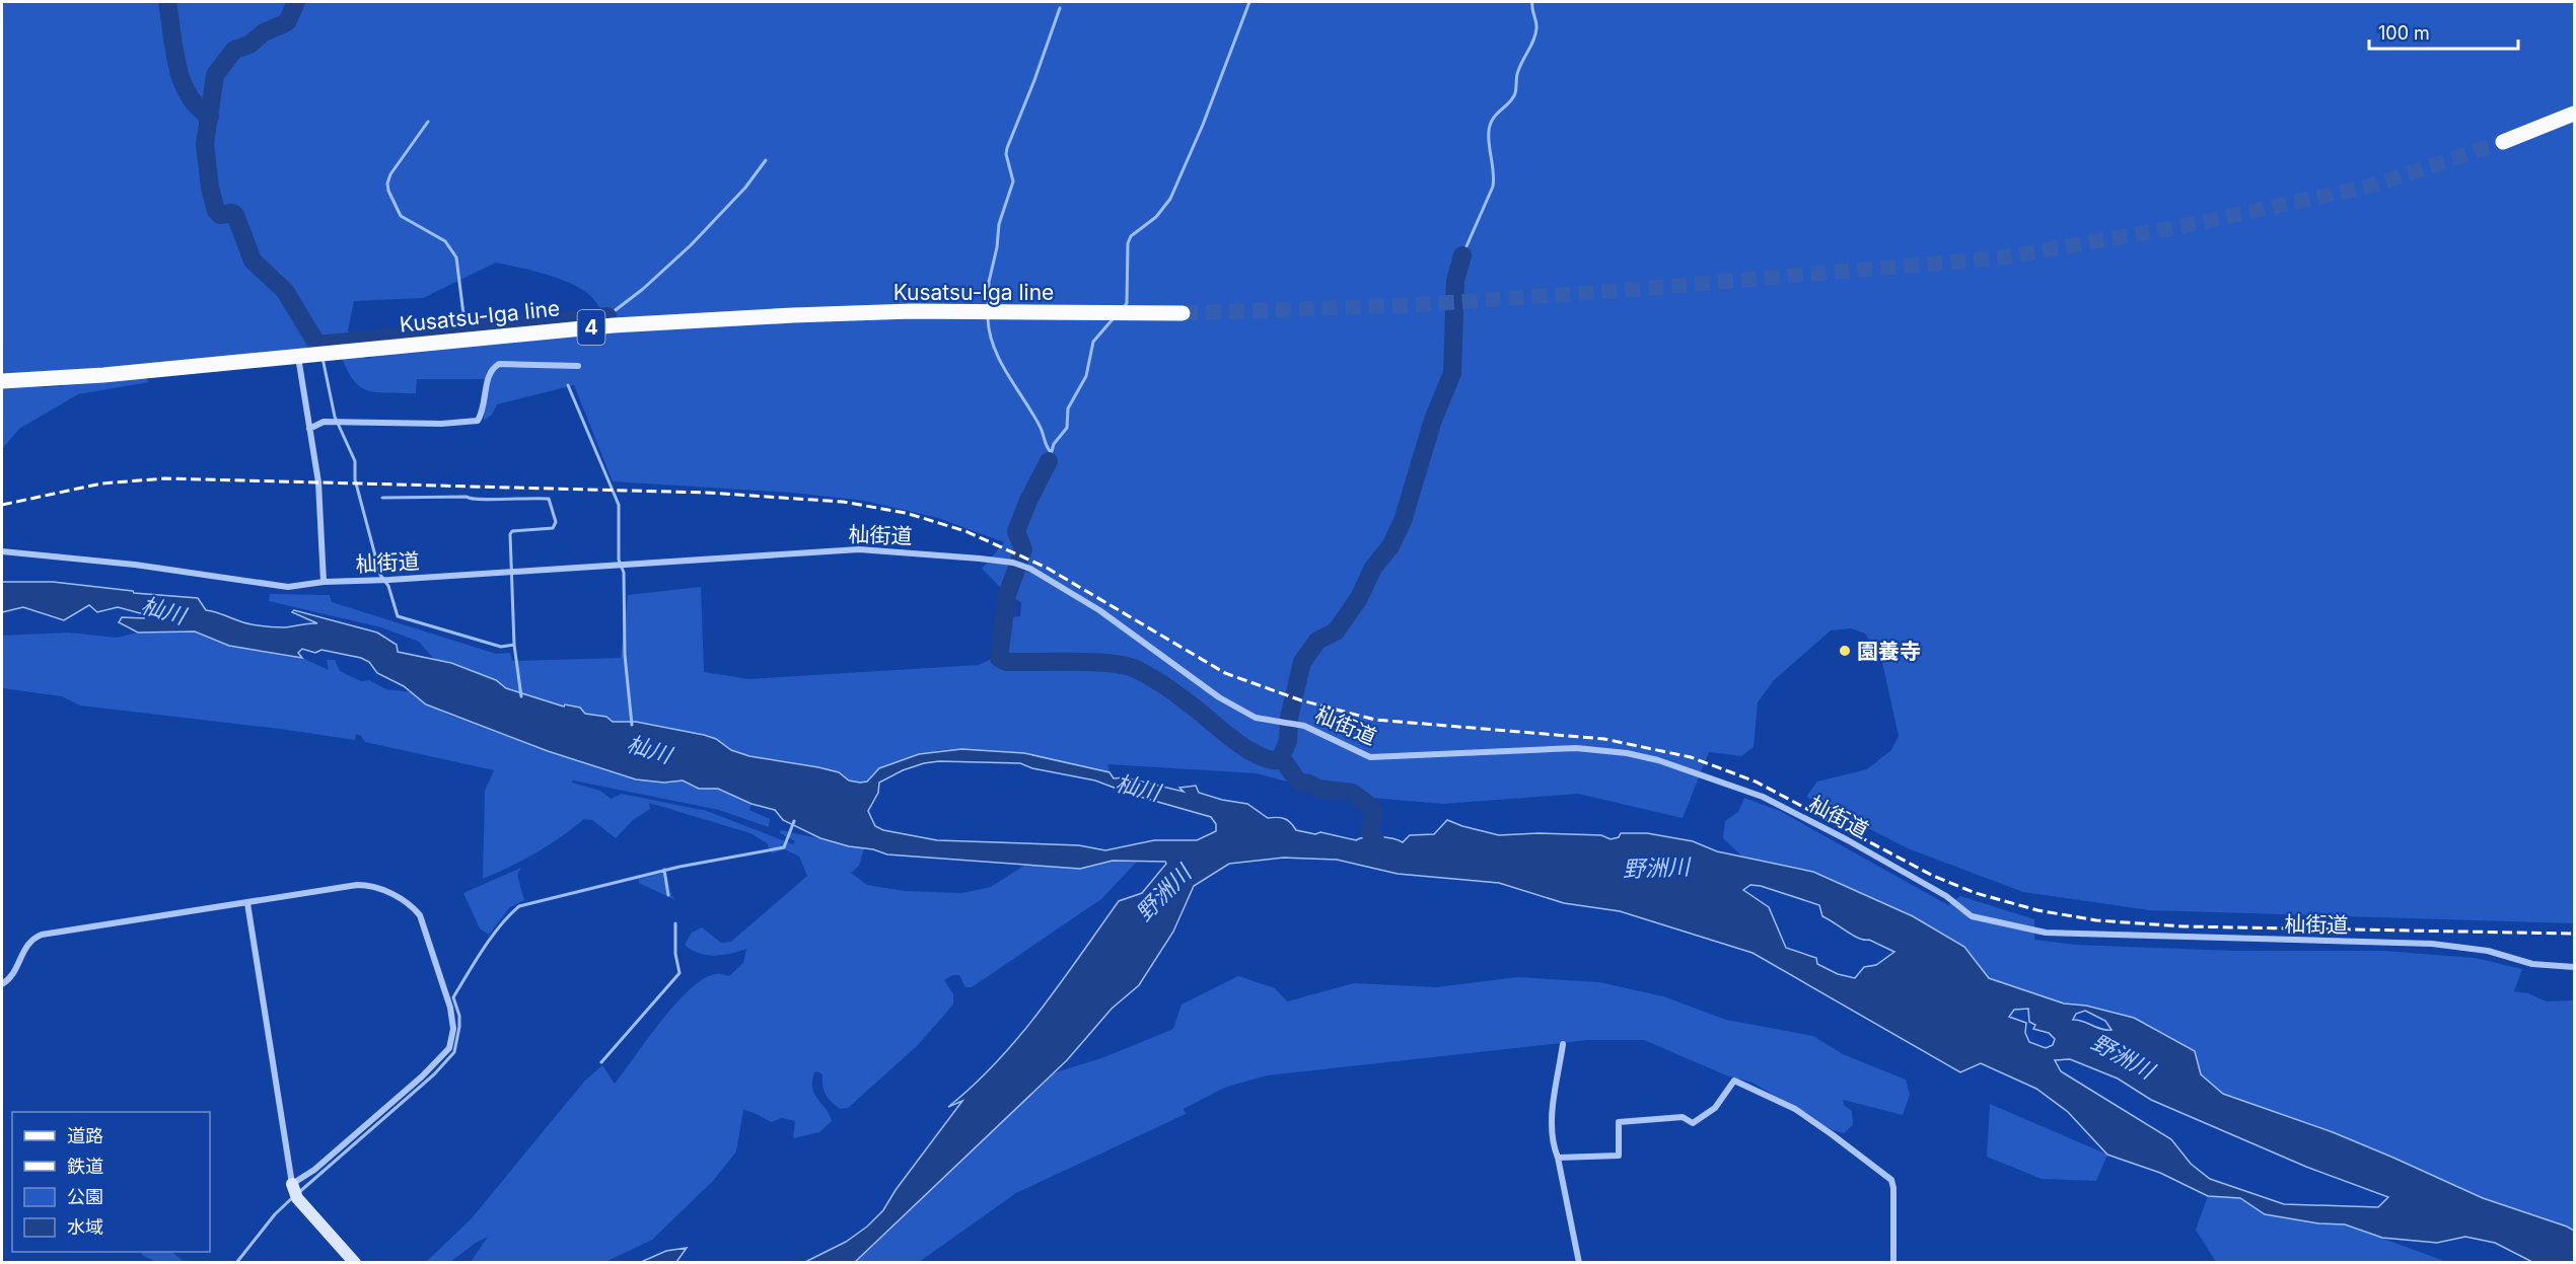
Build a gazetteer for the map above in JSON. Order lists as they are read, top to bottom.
{
  "streets": {
    "main road": ["Kusatsu-Iga line", "4"],
    "street": ["杣街道"]
  },
  "water": ["杣川", "野洲川"],
  "places": ["園養寺"],
  "legend": [
    "道路",
    "鉄道",
    "公園",
    "水域"
  ],
  "scale_bar": "100 m"
}
